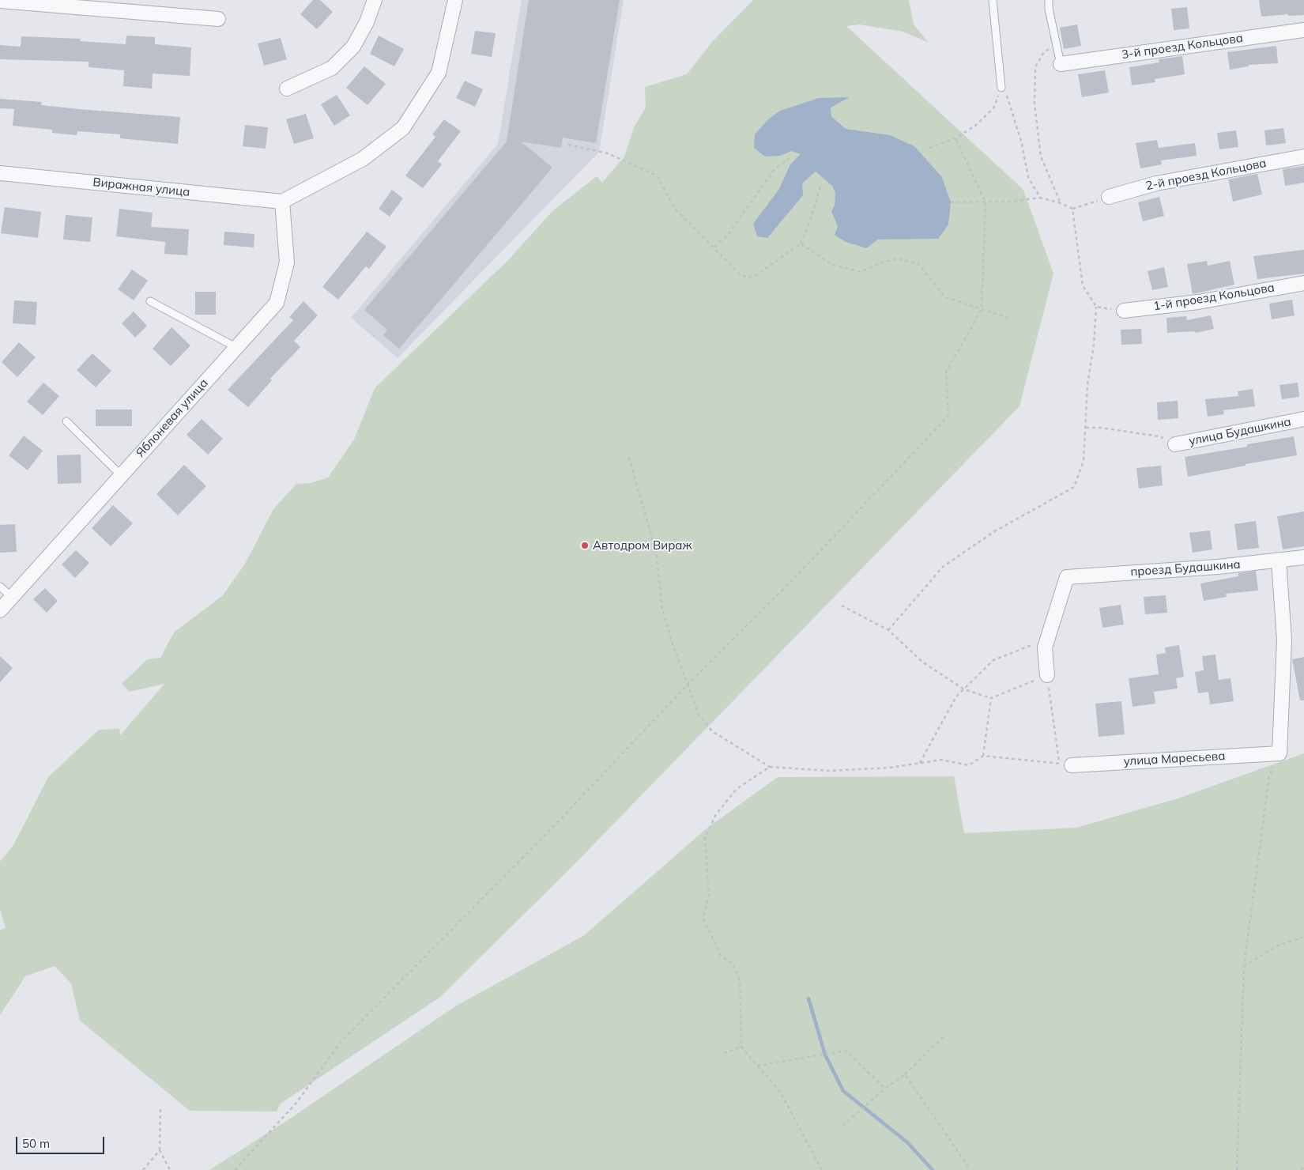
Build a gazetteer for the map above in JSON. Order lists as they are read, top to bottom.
{
  "streets": {
    "street": [
      "3-й проезд Кольцова",
      "2-й проезд Кольцова",
      "Виражная улица",
      "1-й проезд Кольцова",
      "Яблоневая улица",
      "улица Будашкина",
      "проезд Будашкина",
      "улица Маресьева"
    ]
  },
  "crossings": [
    ["Виражная улица", "Яблоневая улица"],
    ["проезд Будашкина", "улица Маресьева"]
  ],
  "places": ["Автодром Вираж"],
  "scale_bar": "50 m"
}
